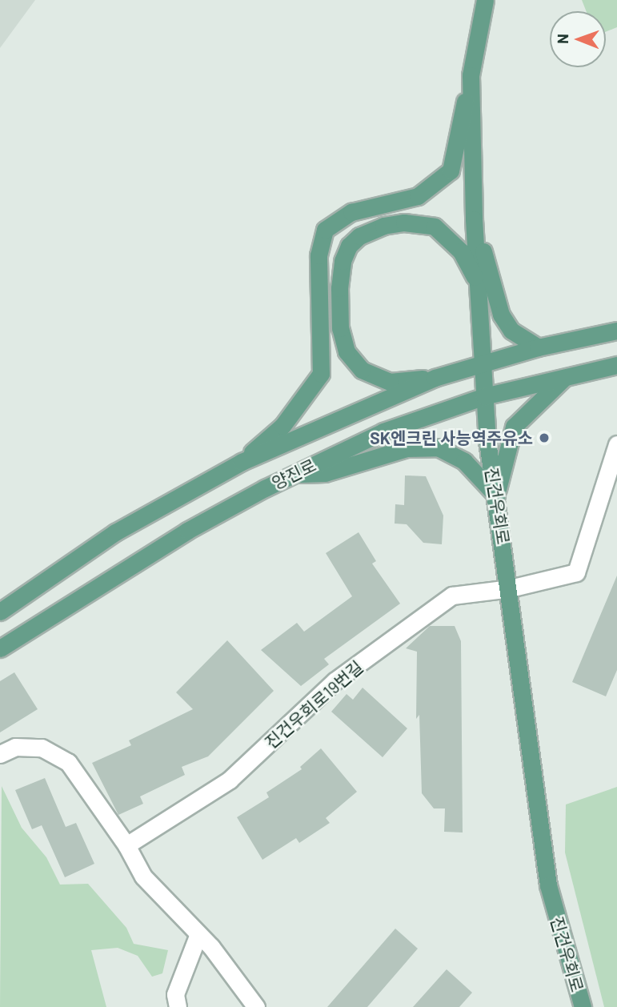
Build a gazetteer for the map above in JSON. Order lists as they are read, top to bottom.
{
  "streets": {
    "main road": ["양진로", "진건우회로"],
    "street": ["진건우회로19번길"]
  },
  "crossings": [
    ["양진로", "진건우회로"],
    ["진건우회로", "진건우회로19번길"]
  ],
  "places": ["SK엔크린 사능역주유소"],
  "north": "left"
}
